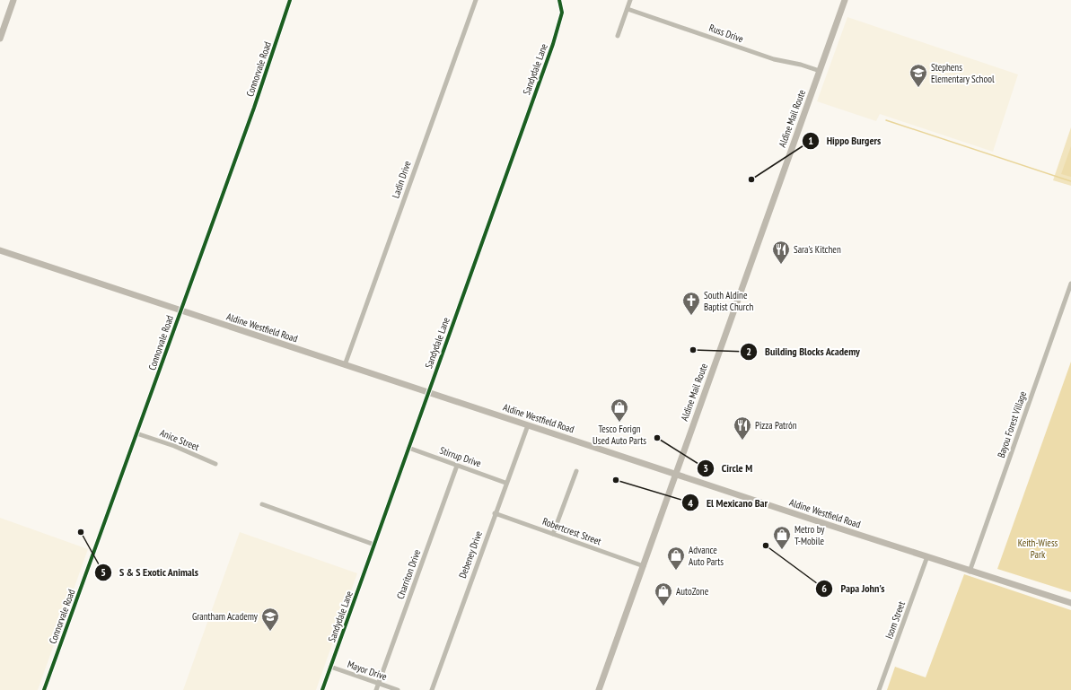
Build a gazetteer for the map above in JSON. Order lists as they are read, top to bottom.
{
  "streets": {
    "main road": ["Aldine Mail Route", "Aldine Westfield Road"],
    "street": [
      "Russ Drive",
      "Connorvale Road",
      "Sandydale Lane",
      "Ladin Drive",
      "Bayou Forest Village",
      "Anice Street",
      "Stirrup Drive",
      "Robertcrest Street",
      "Debeney Drive",
      "Charriton Drive",
      "Isom Street",
      "Mayor Drive"
    ]
  },
  "crossings": [
    ["Russ Drive", "Aldine Mail Route"],
    ["Connorvale Road", "Aldine Westfield Road"],
    ["Connorvale Road", "Anice Street"],
    ["Sandydale Lane", "Aldine Westfield Road"],
    ["Sandydale Lane", "Stirrup Drive"],
    ["Sandydale Lane", "Mayor Drive"],
    ["Aldine Mail Route", "Aldine Westfield Road"],
    ["Aldine Mail Route", "Robertcrest Street"],
    ["Ladin Drive", "Aldine Westfield Road"],
    ["Aldine Westfield Road", "Bayou Forest Village"],
    ["Aldine Westfield Road", "Debeney Drive"],
    ["Aldine Westfield Road", "Isom Street"],
    ["Stirrup Drive", "Debeney Drive"],
    ["Stirrup Drive", "Charriton Drive"],
    ["Robertcrest Street", "Debeney Drive"],
    ["Charriton Drive", "Mayor Drive"]
  ],
  "parks": ["Keith-Wiess Park"],
  "places": {
    "school or university": ["Stephens Elementary School", "Grantham Academy"],
    "other": [
      "Hippo Burgers",
      "Building Blocks Academy",
      "Circle M",
      "El Mexicano Bar",
      "S & S Exotic Animals",
      "Papa John's"
    ],
    "restaurant": ["Sara's Kitchen", "Pizza Patrón"],
    "church": ["South Aldine Baptist Church"],
    "shop": [
      "Tesco Forign Used Auto Parts",
      "Metro by T-Mobile",
      "Advance Auto Parts",
      "AutoZone"
    ]
  }
}
